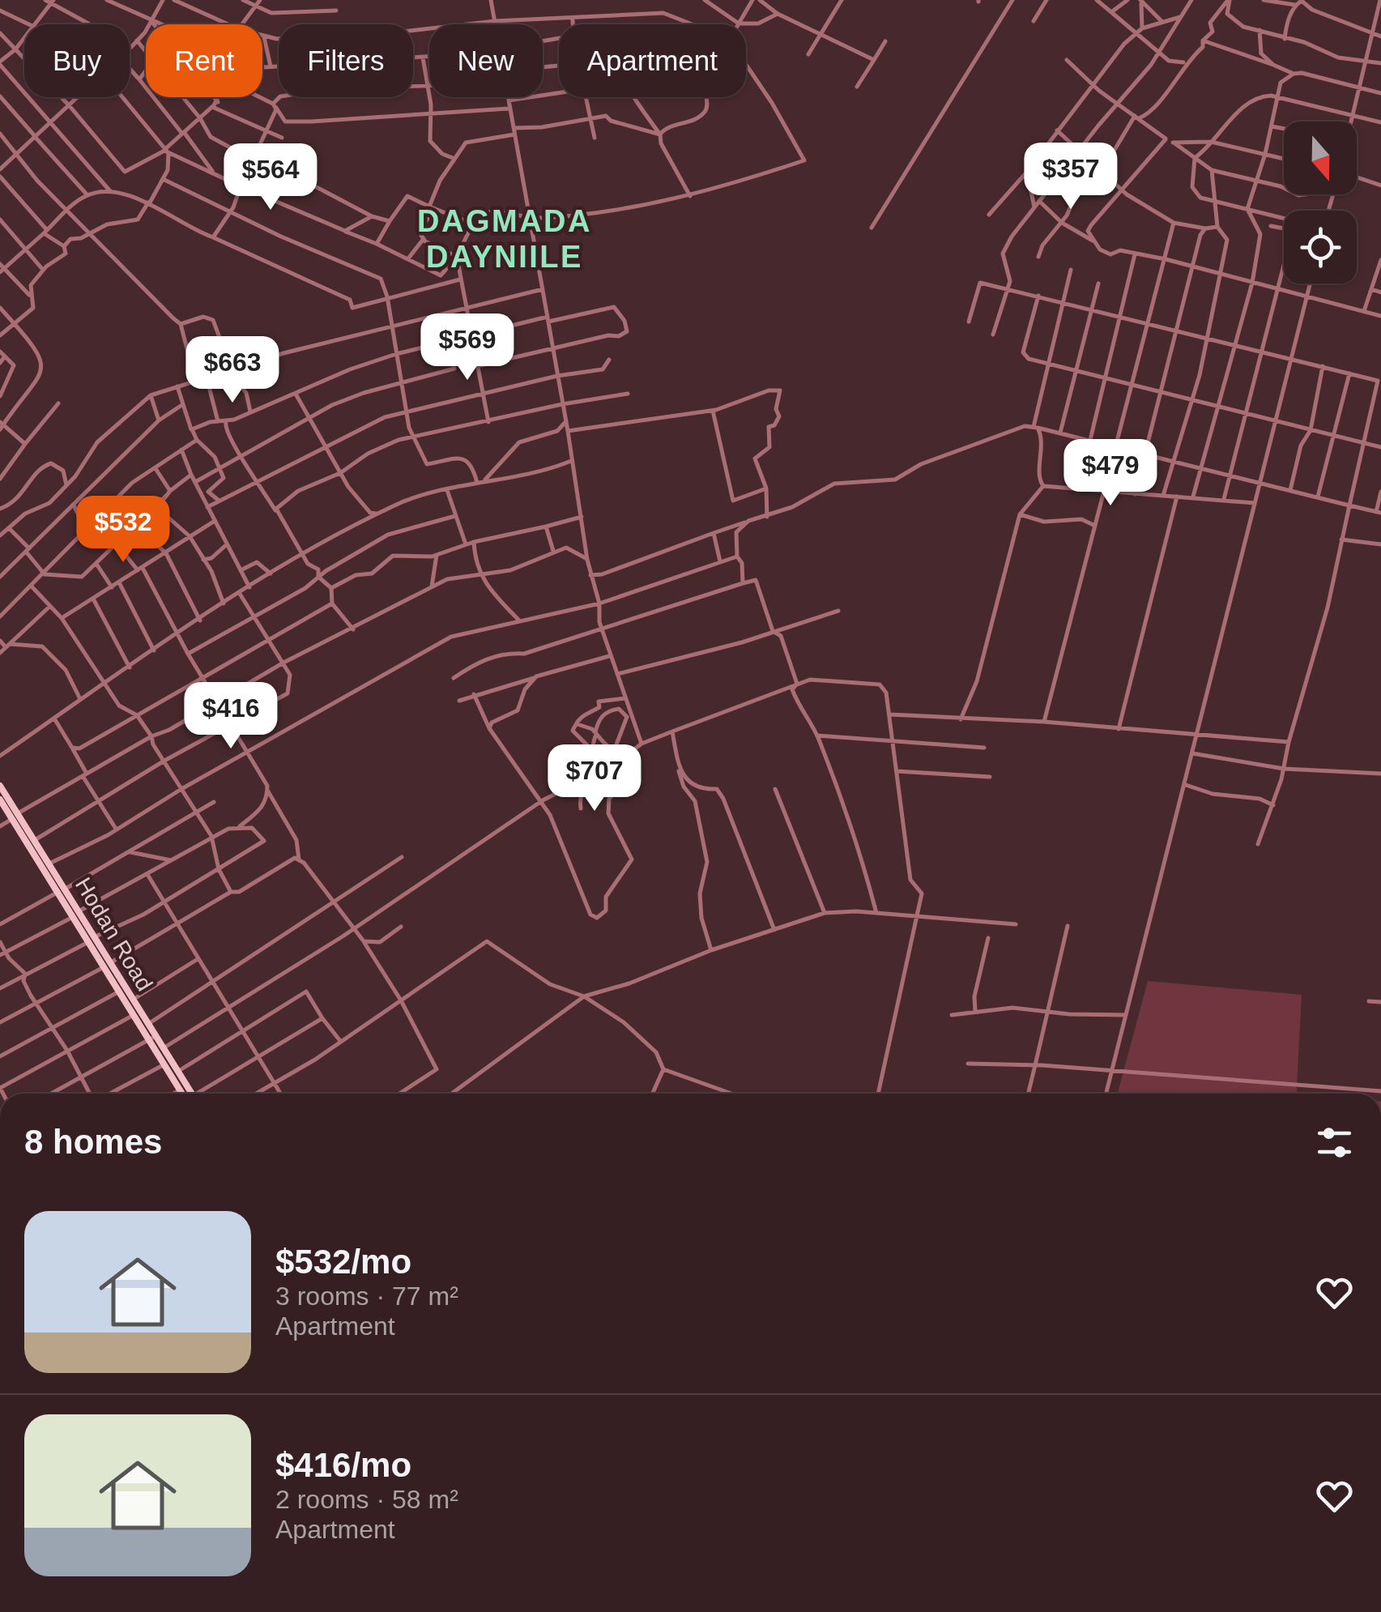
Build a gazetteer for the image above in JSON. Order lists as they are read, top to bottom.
{
  "streets": {
    "main road": ["Hodan Road"]
  },
  "districts": ["DAGMADA DAYNIILE"],
  "north": "bottom",
  "page": {
    "chip": [
      "Buy",
      "Rent",
      "Filters",
      "New",
      "Apartment"
    ],
    "price": [
      "$357",
      "$564",
      "$569",
      "$663",
      "$479",
      "$532",
      "$416",
      "$707"
    ],
    "heading": "8 homes",
    "list": [
      {
        "name": "$532/mo",
        "note": "3 rooms · 77 m² · Apartment"
      },
      {
        "name": "$416/mo",
        "note": "2 rooms · 58 m² · Apartment"
      }
    ]
  }
}
